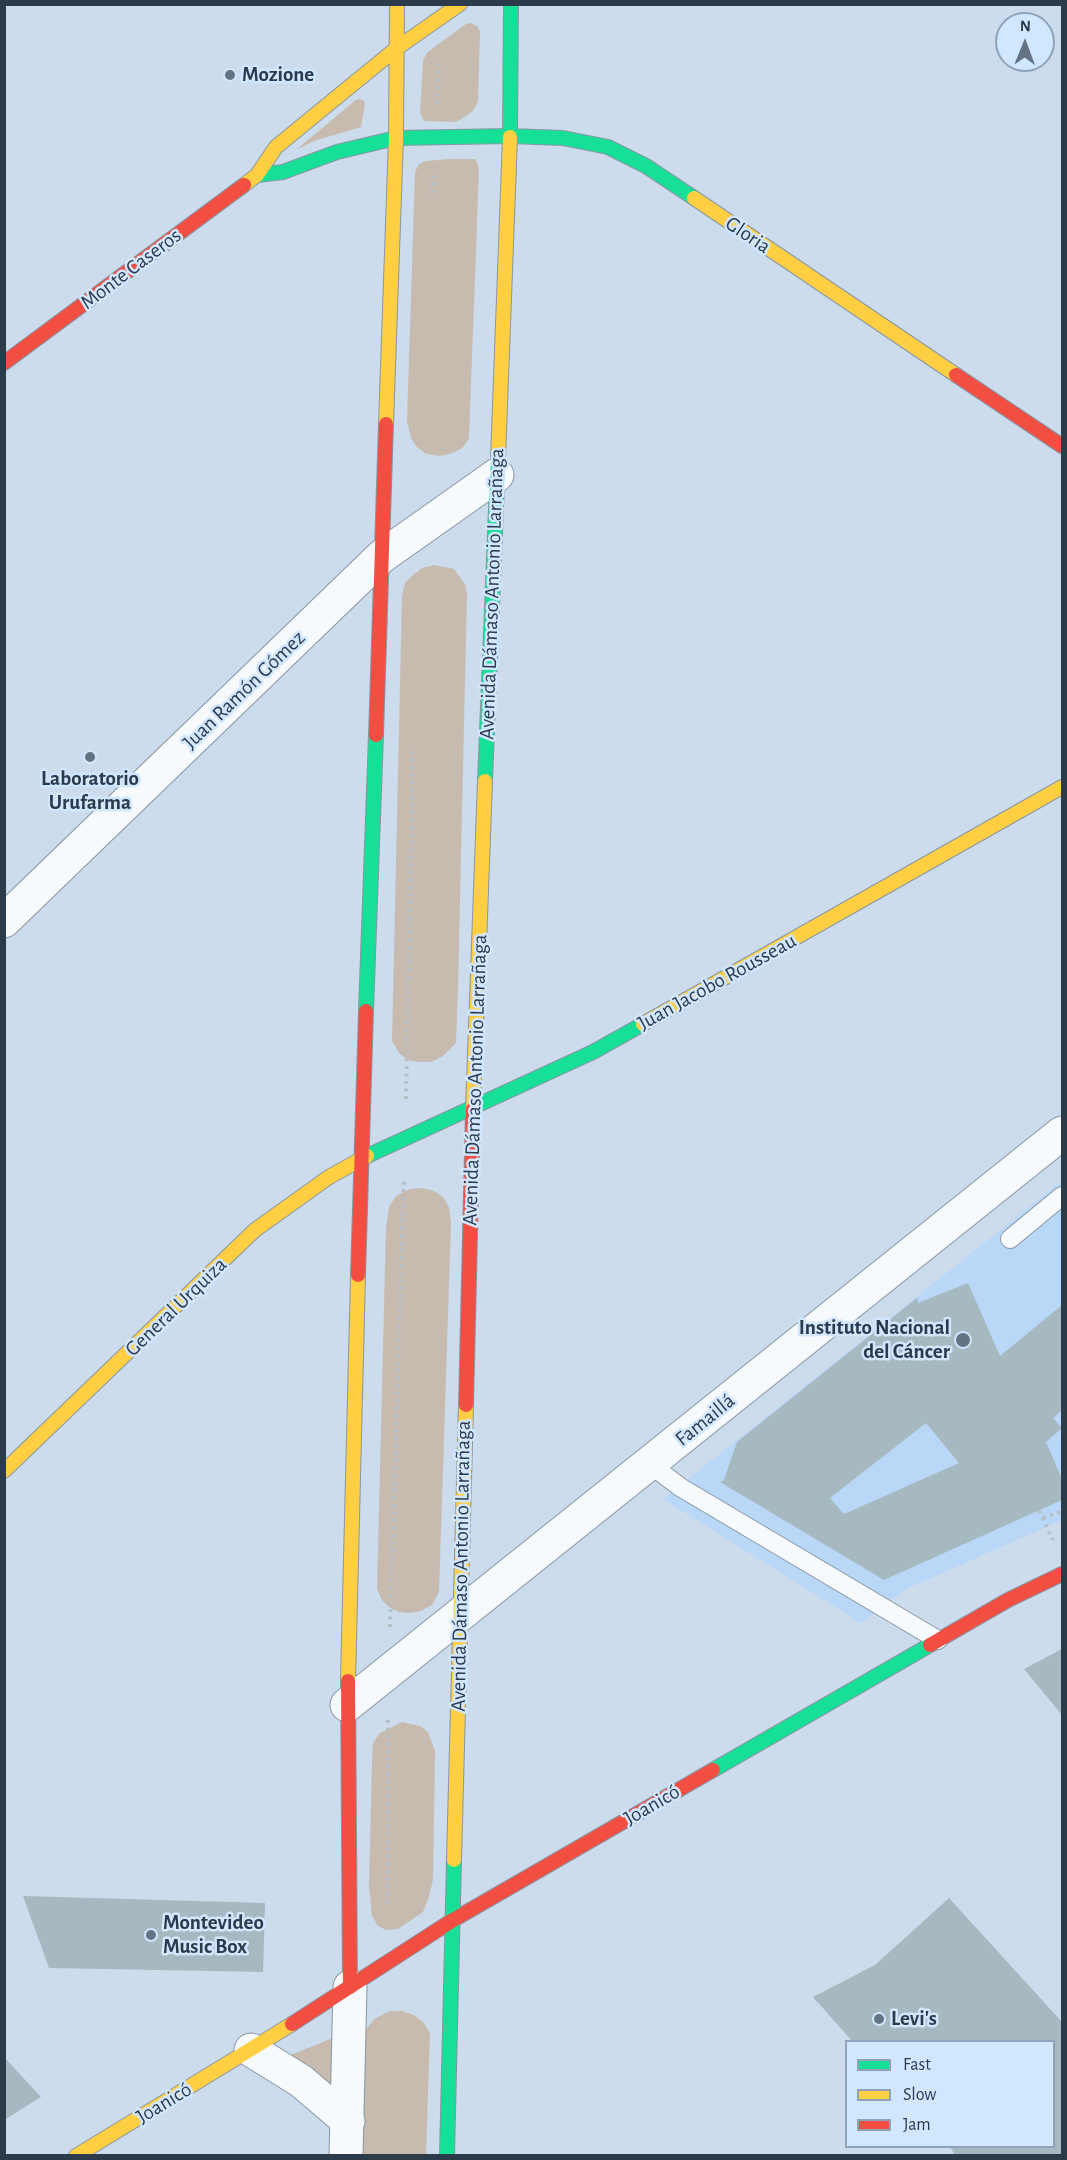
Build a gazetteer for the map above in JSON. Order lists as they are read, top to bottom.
{
  "streets": {
    "street": [
      "Gloria",
      "Monte Caseros",
      "Avenida Dámaso Antonio Larrañaga",
      "Juan Ramón Gómez",
      "Juan Jacobo Rousseau",
      "General Urquiza",
      "Famaillá",
      "Joanicó"
    ]
  },
  "crossings": [
    ["Gloria", "Monte Caseros"],
    ["Gloria", "Avenida Dámaso Antonio Larrañaga"],
    ["Avenida Dámaso Antonio Larrañaga", "Juan Ramón Gómez"],
    ["Avenida Dámaso Antonio Larrañaga", "Juan Jacobo Rousseau"],
    ["Avenida Dámaso Antonio Larrañaga", "Famaillá"],
    ["Avenida Dámaso Antonio Larrañaga", "Joanicó"],
    ["Juan Jacobo Rousseau", "General Urquiza"]
  ],
  "places": [
    "Mozione",
    "Laboratorio Urufarma",
    "Instituto Nacional del Cáncer",
    "Montevideo Music Box",
    "Levi's"
  ],
  "legend": ["Fast", "Slow", "Jam"],
  "north": "top"
}
